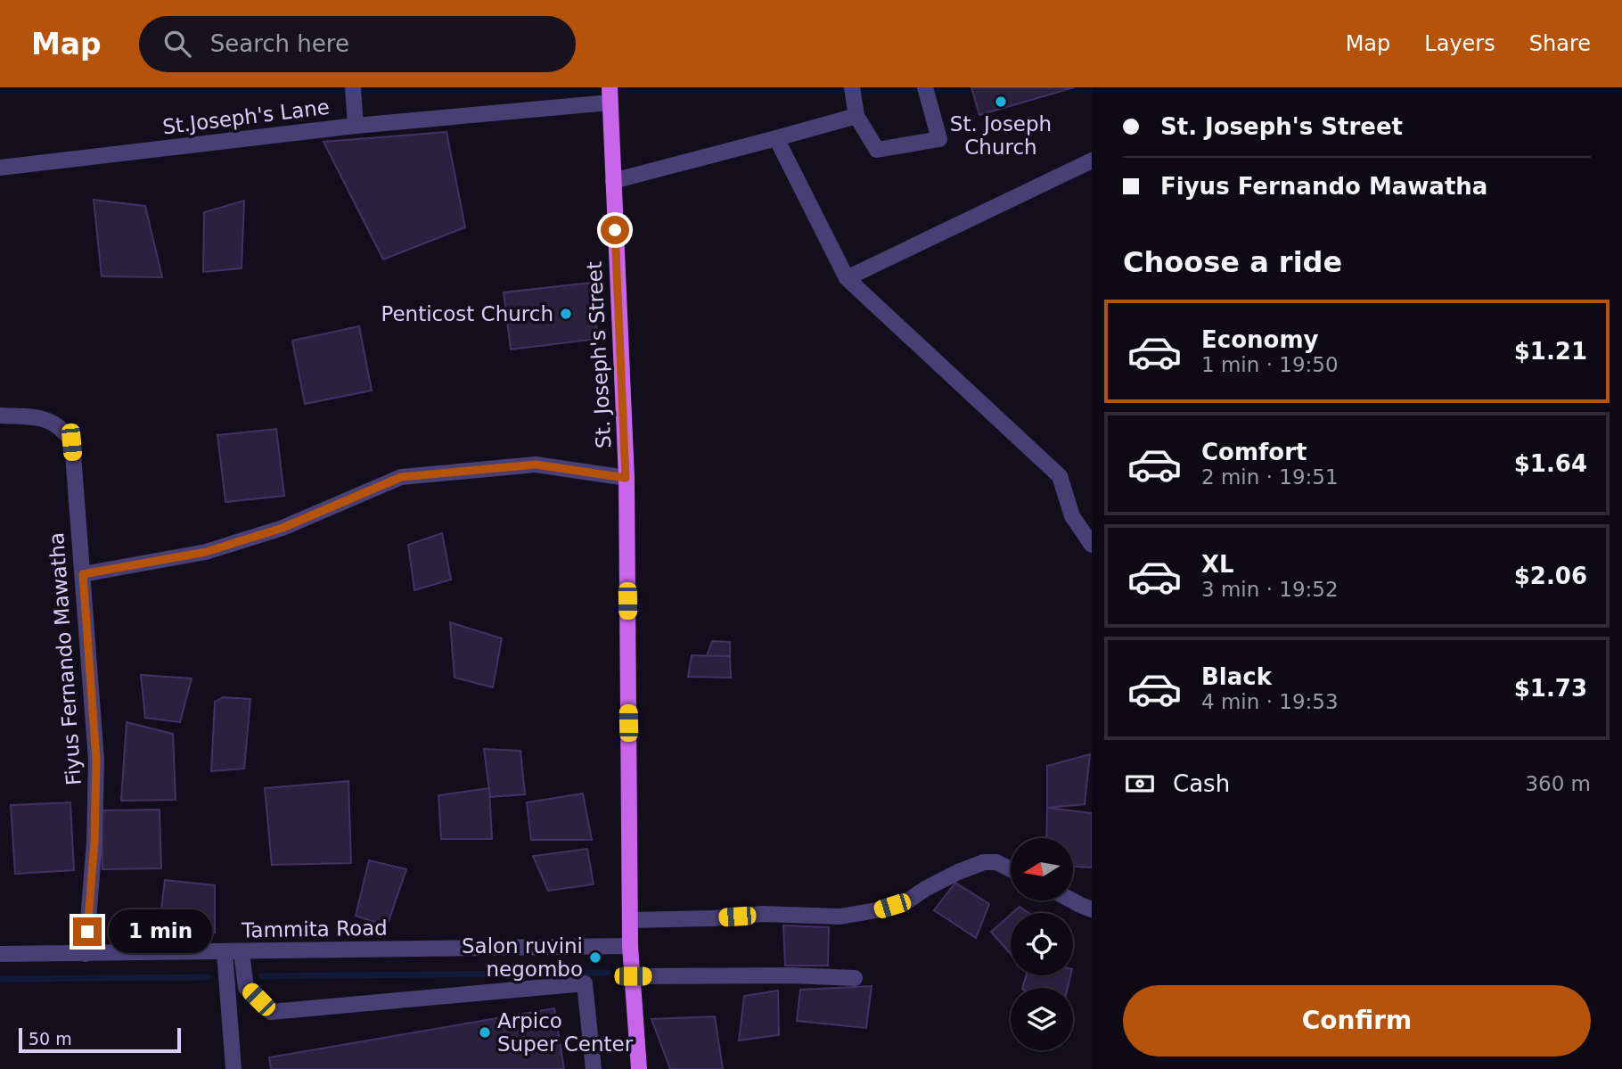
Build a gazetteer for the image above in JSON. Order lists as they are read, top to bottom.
{
  "streets": {
    "main road": ["St. Joseph's Street"],
    "street": ["St.Joseph's Lane", "Fiyus Fernando Mawatha", "Tammita Road"]
  },
  "crossings": [
    ["St.Joseph's Lane", "St. Joseph's Street"],
    ["St. Joseph's Street", "Tammita Road"],
    ["Fiyus Fernando Mawatha", "Tammita Road"]
  ],
  "places": [
    "St. Joseph Church",
    "Penticost Church",
    "Salon ruvini negombo",
    "Arpico Super Center"
  ],
  "scale_bar": "50 m",
  "north": "left",
  "page": {
    "header": "Map",
    "search": "Search here",
    "nav": ["Map", "Layers", "Share"],
    "banner": ["St. Joseph's Street", "Fiyus Fernando Mawatha"],
    "heading": "Choose a ride",
    "list": [
      {
        "name": "Economy",
        "note": "1 min · 19:50",
        "value": "$1.21"
      },
      {
        "name": "Comfort",
        "note": "2 min · 19:51",
        "value": "$1.64"
      },
      {
        "name": "XL",
        "note": "3 min · 19:52",
        "value": "$2.06"
      },
      {
        "name": "Black",
        "note": "4 min · 19:53",
        "value": "$1.73"
      }
    ],
    "pay": ["Cash", "360 m"],
    "bubble": "1 min",
    "buttons": "Confirm",
    "scale": "50 m"
  }
}
